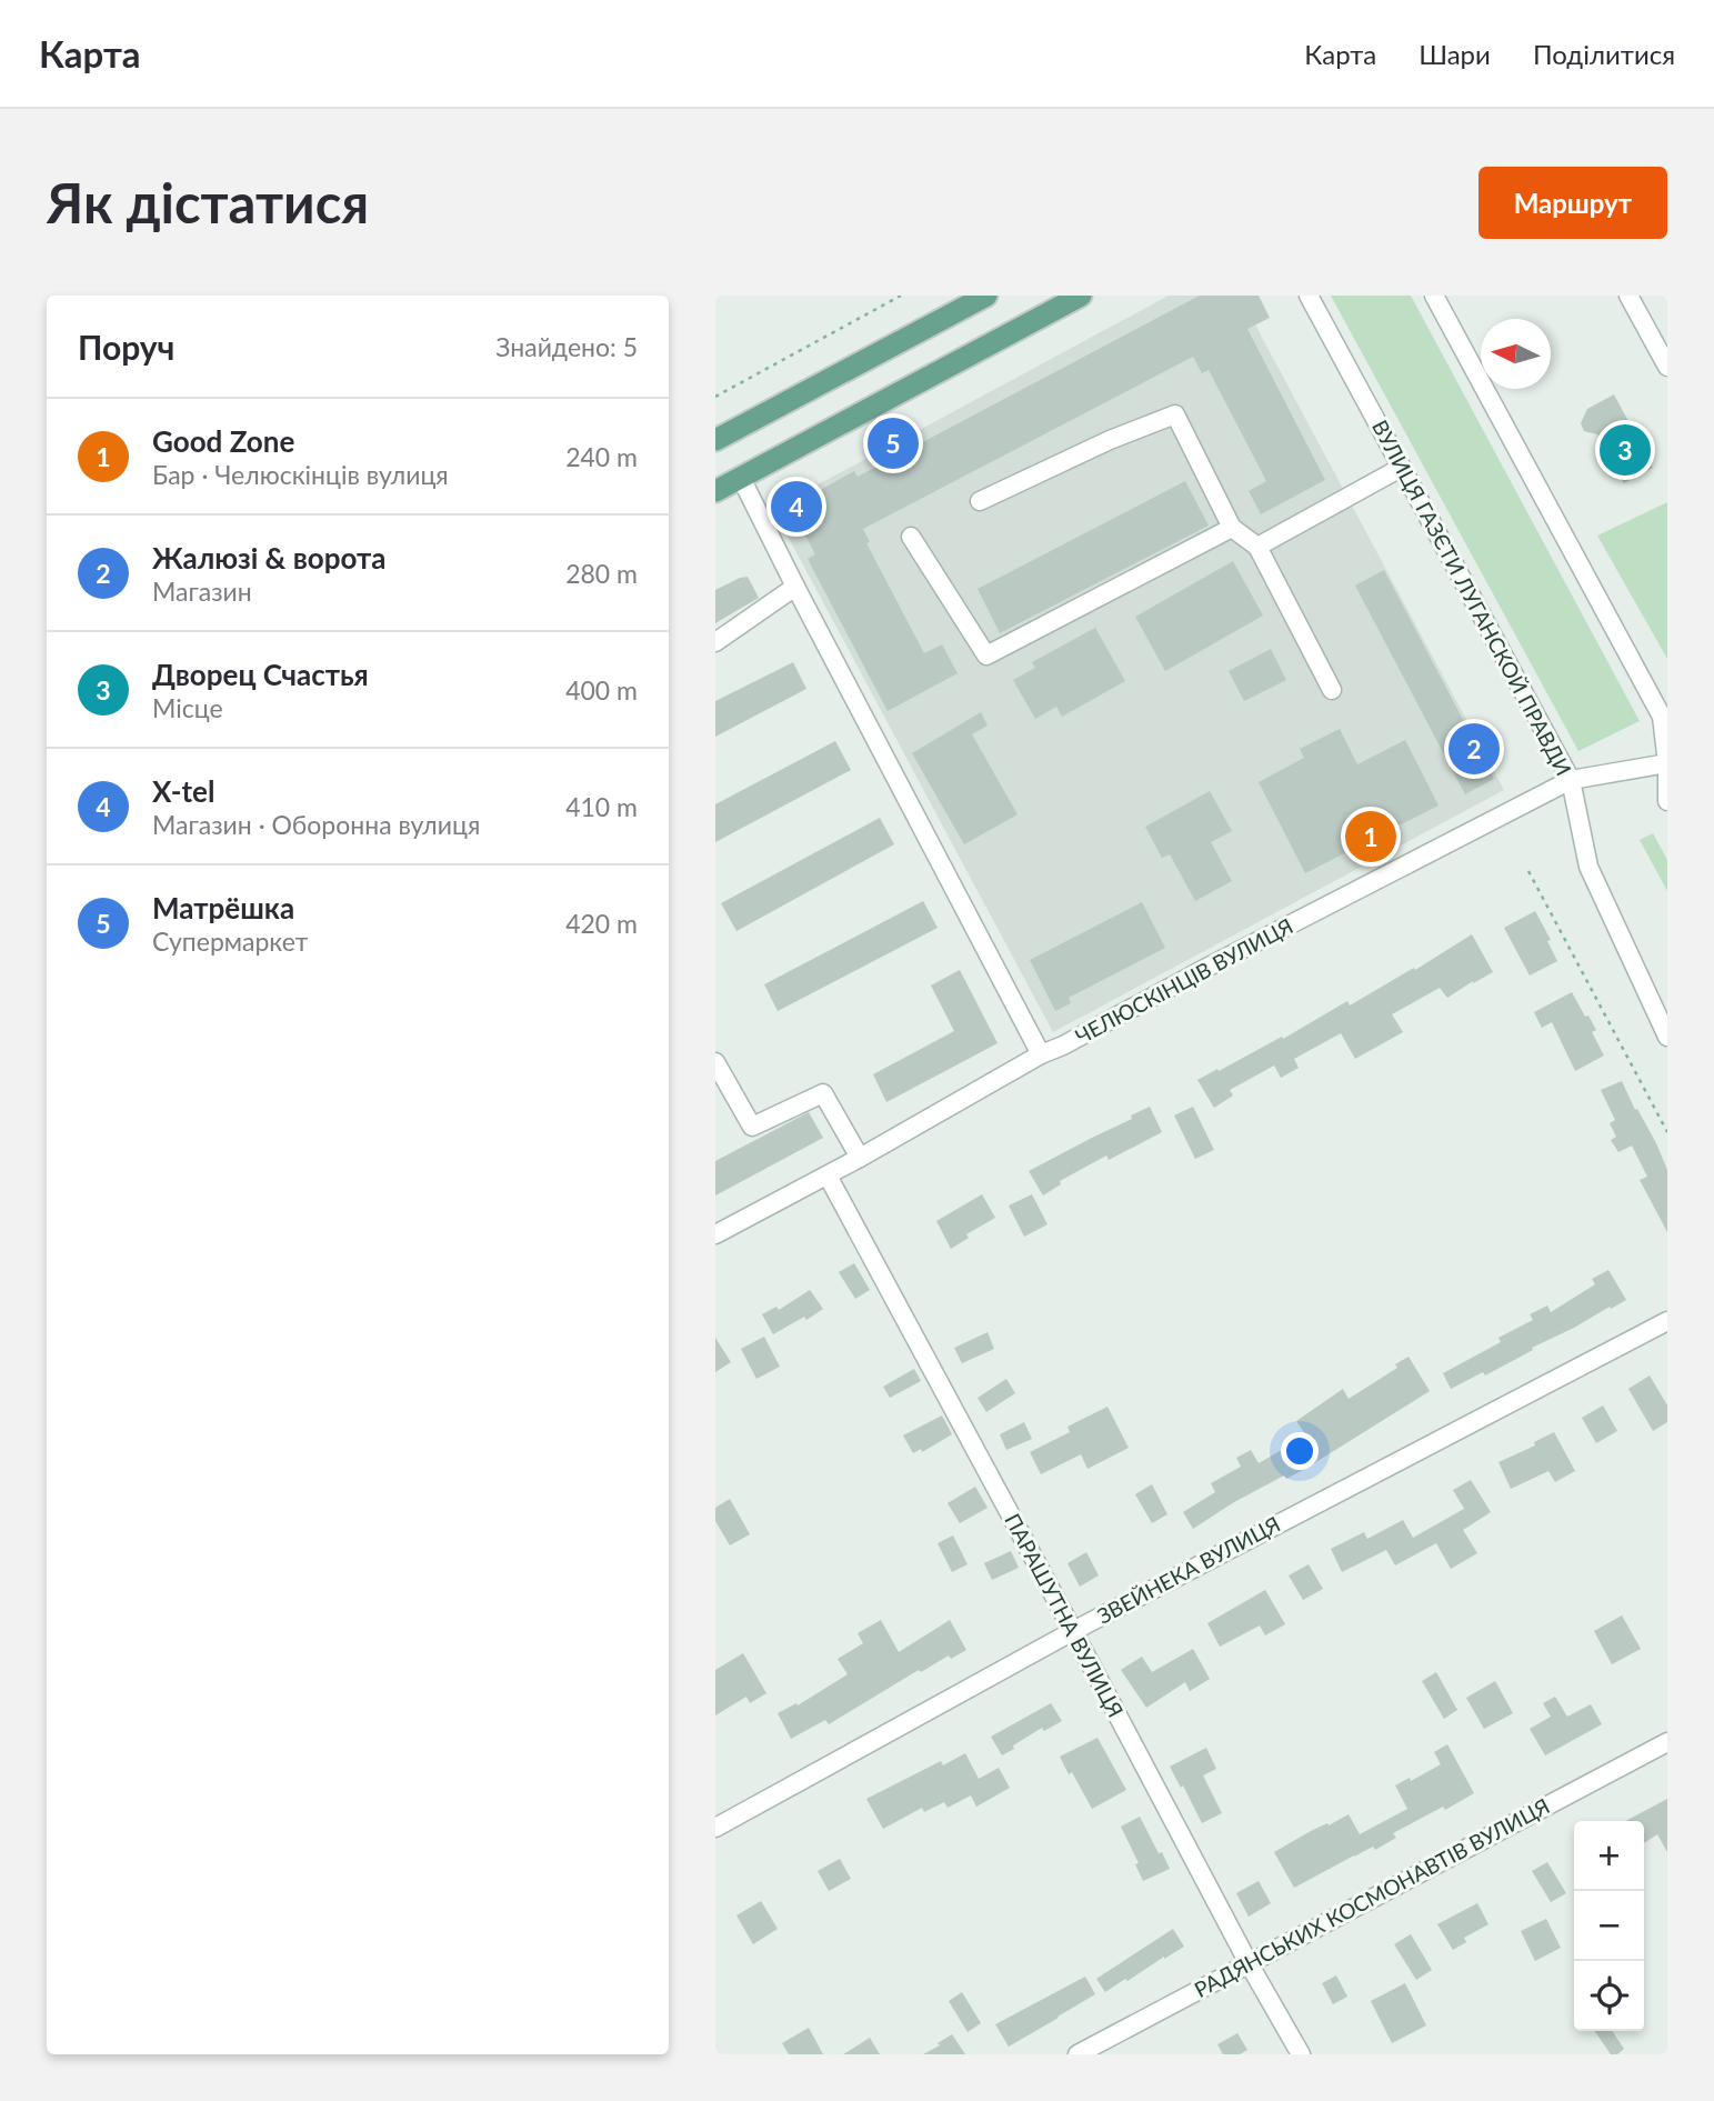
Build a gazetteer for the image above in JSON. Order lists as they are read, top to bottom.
{
  "streets": {
    "street": [
      "ВУЛИЦЯ ГАЗЄТИ ЛУГАНСКОЙ ПРАВДИ",
      "ЧЕЛЮСКІНЦІВ ВУЛИЦЯ",
      "ЗВЕЙНЕКА ВУЛИЦЯ",
      "ПАРАШУТНА ВУЛИЦЯ",
      "РАДЯНСЬКИХ КОСМОНАВТІВ ВУЛИЦЯ"
    ]
  },
  "crossings": [
    ["ВУЛИЦЯ ГАЗЄТИ ЛУГАНСКОЙ ПРАВДИ", "ЧЕЛЮСКІНЦІВ ВУЛИЦЯ"],
    ["ЧЕЛЮСКІНЦІВ ВУЛИЦЯ", "ПАРАШУТНА ВУЛИЦЯ"],
    ["ЗВЕЙНЕКА ВУЛИЦЯ", "ПАРАШУТНА ВУЛИЦЯ"],
    ["ПАРАШУТНА ВУЛИЦЯ", "РАДЯНСЬКИХ КОСМОНАВТІВ ВУЛИЦЯ"]
  ],
  "north": "left",
  "page": {
    "header": "Карта",
    "nav": ["Карта", "Шари", "Поділитися"],
    "buttons": "Маршрут",
    "title": "Як дістатися",
    "heading": ["Поруч", "Знайдено: 5"],
    "list": [
      {
        "mark": "1",
        "name": "Good Zone",
        "note": "Бар · Челюскінців вулиця",
        "value": "240 m"
      },
      {
        "mark": "2",
        "name": "Жалюзі & ворота",
        "note": "Магазин",
        "value": "280 m"
      },
      {
        "mark": "3",
        "name": "Дворец Счастья",
        "note": "Місце",
        "value": "400 m"
      },
      {
        "mark": "4",
        "name": "X-tel",
        "note": "Магазин · Оборонна вулиця",
        "value": "410 m"
      },
      {
        "mark": "5",
        "name": "Матрёшка",
        "note": "Супермаркет",
        "value": "420 m"
      }
    ],
    "pins": [
      "5",
      "3",
      "4",
      "2",
      "1"
    ],
    "map_buttons": ["+", "−"]
  }
}
